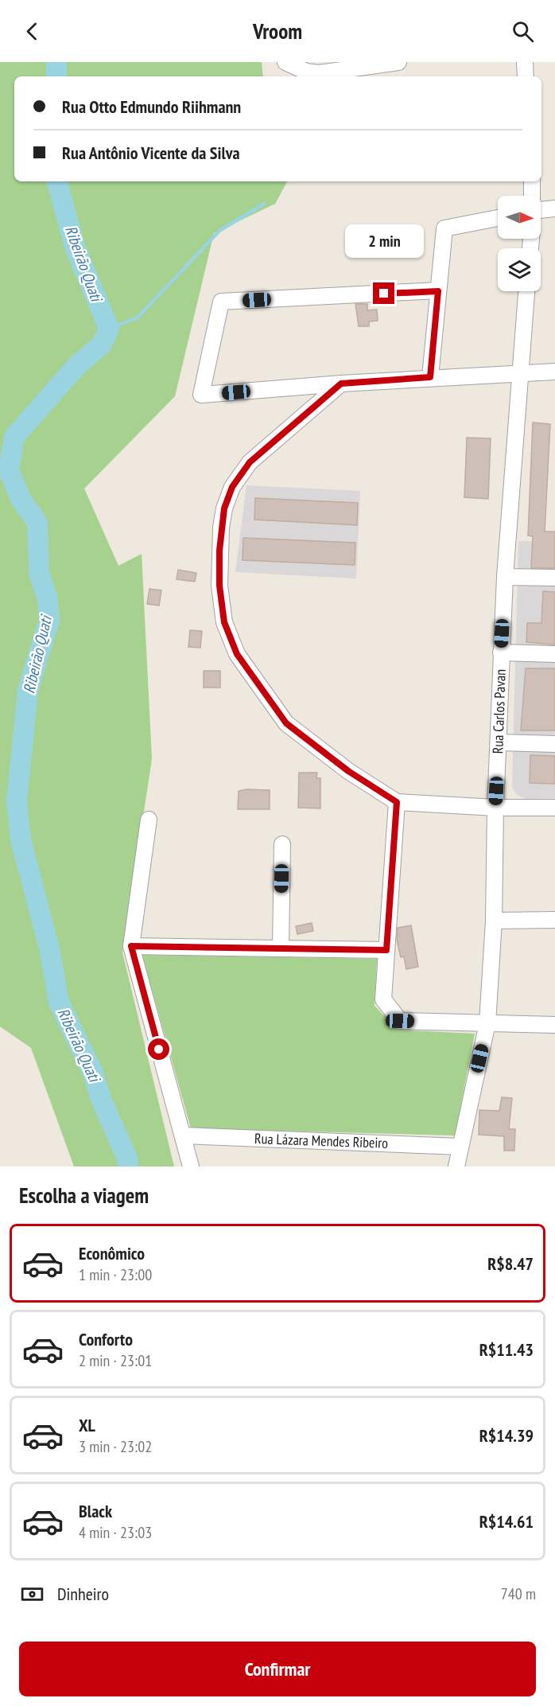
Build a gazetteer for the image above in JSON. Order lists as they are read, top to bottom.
{
  "streets": {
    "street": ["Rua Carlos Pavan", "Rua Lázara Mendes Ribeiro"]
  },
  "crossings": [
    ["Rua Carlos Pavan", "Rua Lázara Mendes Ribeiro"]
  ],
  "water": ["Ribeirão Quati"],
  "north": "right",
  "page": {
    "header": "Vroom",
    "banner": ["Rua Otto Edmundo Riihmann", "Rua Antônio Vicente da Silva"],
    "bubble": "2 min",
    "heading": "Escolha a viagem",
    "list": [
      {
        "name": "Econômico",
        "note": "1 min · 23:00",
        "value": "R$8.47"
      },
      {
        "name": "Conforto",
        "note": "2 min · 23:01",
        "value": "R$11.43"
      },
      {
        "name": "XL",
        "note": "3 min · 23:02",
        "value": "R$14.39"
      },
      {
        "name": "Black",
        "note": "4 min · 23:03",
        "value": "R$14.61"
      }
    ],
    "pay": ["Dinheiro", "740 m"],
    "buttons": "Confirmar"
  }
}
